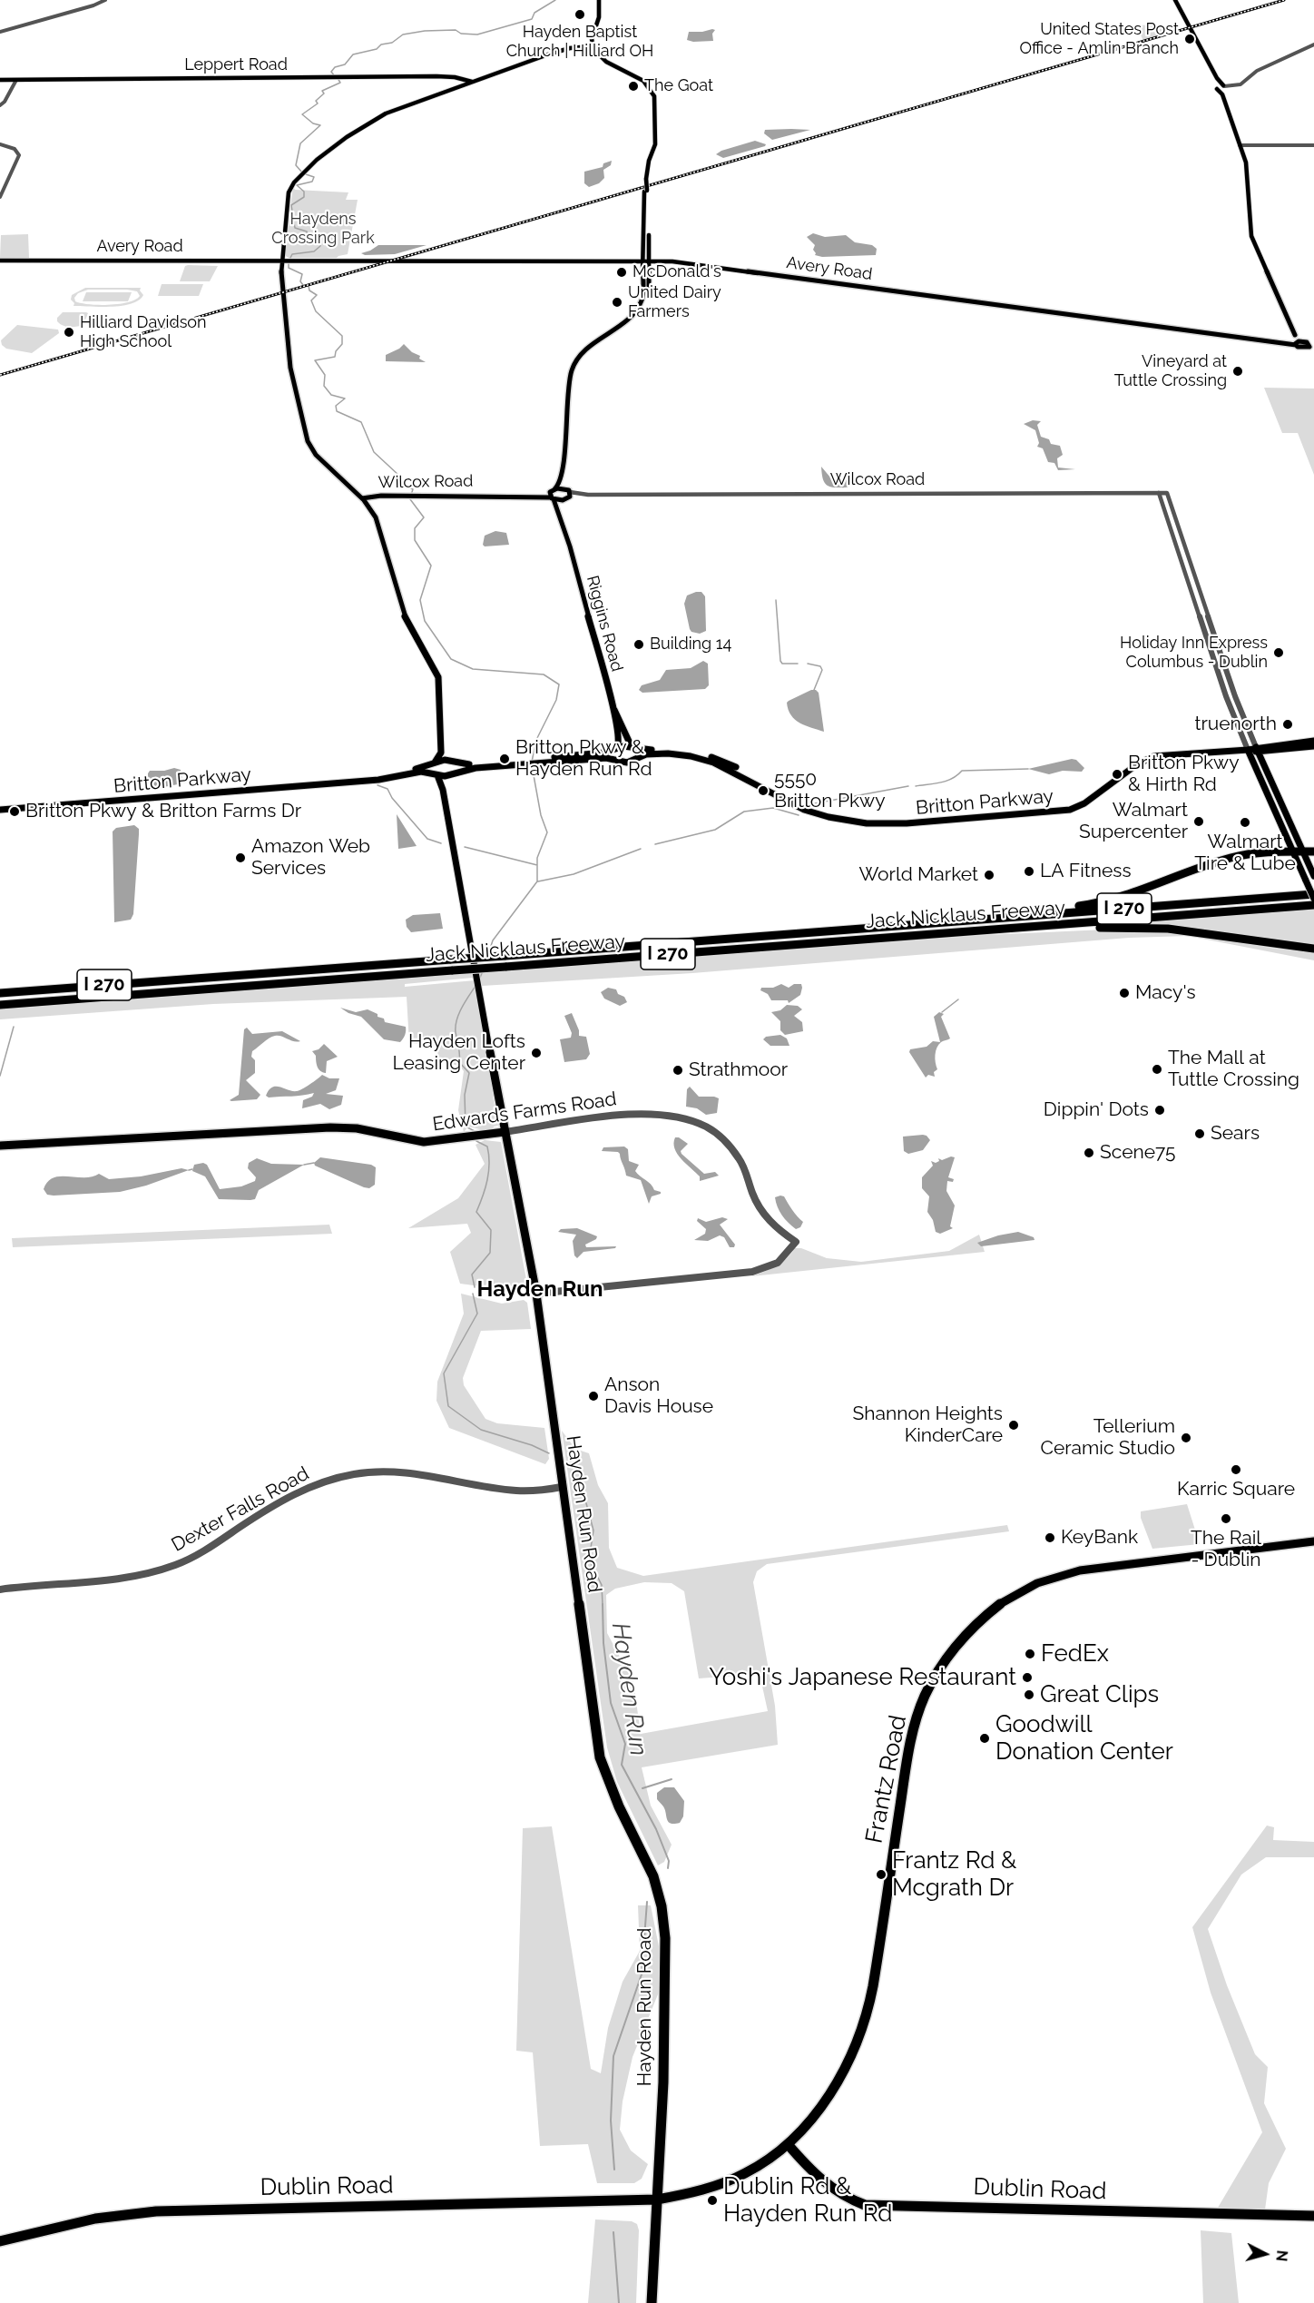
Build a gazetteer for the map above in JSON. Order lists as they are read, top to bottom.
{
  "streets": {
    "highway": ["I 270", "Jack Nicklaus Freeway"],
    "main road": [
      "Leppert Road",
      "Avery Road",
      "Wilcox Road",
      "Riggins Road",
      "Britton Parkway",
      "Edwards Farms Road",
      "Hayden Run Road",
      "Frantz Road",
      "Dublin Road"
    ],
    "street": ["Dexter Falls Road"]
  },
  "crossings": [
    ["Avery Road", "Riggins Road"],
    ["Wilcox Road", "Riggins Road"],
    ["Wilcox Road", "Britton Parkway"],
    ["Riggins Road", "Britton Parkway"],
    ["Britton Parkway", "Hayden Run Road"],
    ["Edwards Farms Road", "Hayden Run Road"],
    ["Dexter Falls Road", "Hayden Run Road"],
    ["Hayden Run Road", "Frantz Road"],
    ["Hayden Run Road", "Dublin Road"],
    ["Frantz Road", "Dublin Road"]
  ],
  "districts": ["Hayden Run"],
  "water": ["Hayden Run"],
  "parks": ["Haydens Crossing Park"],
  "places": [
    "Hayden Baptist Church | Hilliard OH",
    "United States Post Office - Amlin Branch",
    "The Goat",
    "McDonald's",
    "United Dairy Farmers",
    "Hilliard Davidson High School",
    "Vineyard at Tuttle Crossing",
    "Building 14",
    "Holiday Inn Express Columbus - Dublin",
    "truenorth",
    "Britton Pkwy & Hayden Run Rd",
    "Britton Pkwy & Hirth Rd",
    "5550 Britton Pkwy",
    "Britton Pkwy & Britton Farms Dr",
    "Walmart Supercenter",
    "Walmart Tire & Lube",
    "Amazon Web Services",
    "LA Fitness",
    "World Market",
    "Macy's",
    "Hayden Lofts Leasing Center",
    "The Mall at Tuttle Crossing",
    "Strathmoor",
    "Dippin' Dots",
    "Sears",
    "Scene75",
    "Anson Davis House",
    "Shannon Heights KinderCare",
    "Tellerium Ceramic Studio",
    "Karric Square",
    "The Rail - Dublin",
    "KeyBank",
    "FedEx",
    "Yoshi's Japanese Restaurant",
    "Great Clips",
    "Goodwill Donation Center",
    "Frantz Rd & Mcgrath Dr",
    "Dublin Rd & Hayden Run Rd"
  ],
  "north": "right"
}
